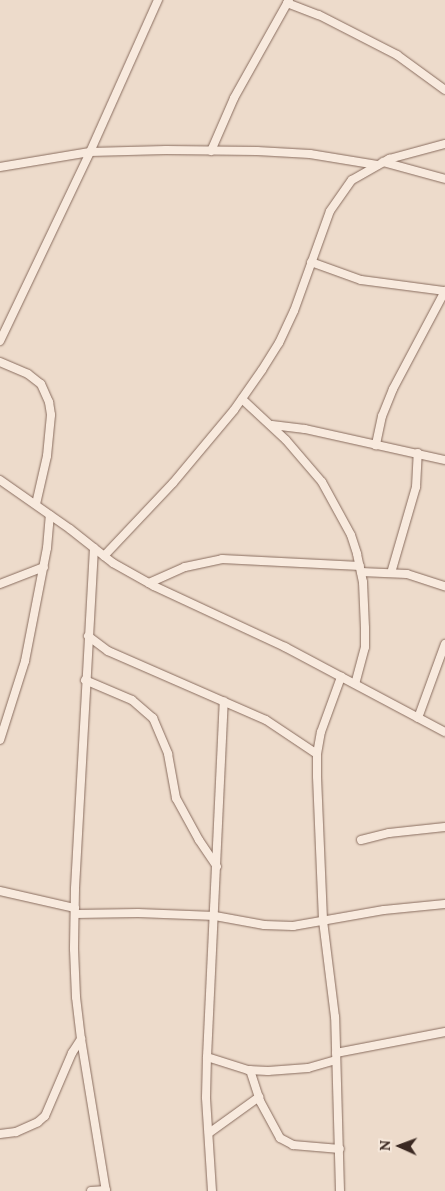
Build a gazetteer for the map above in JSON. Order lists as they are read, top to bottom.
{
  "north": "left"
}
